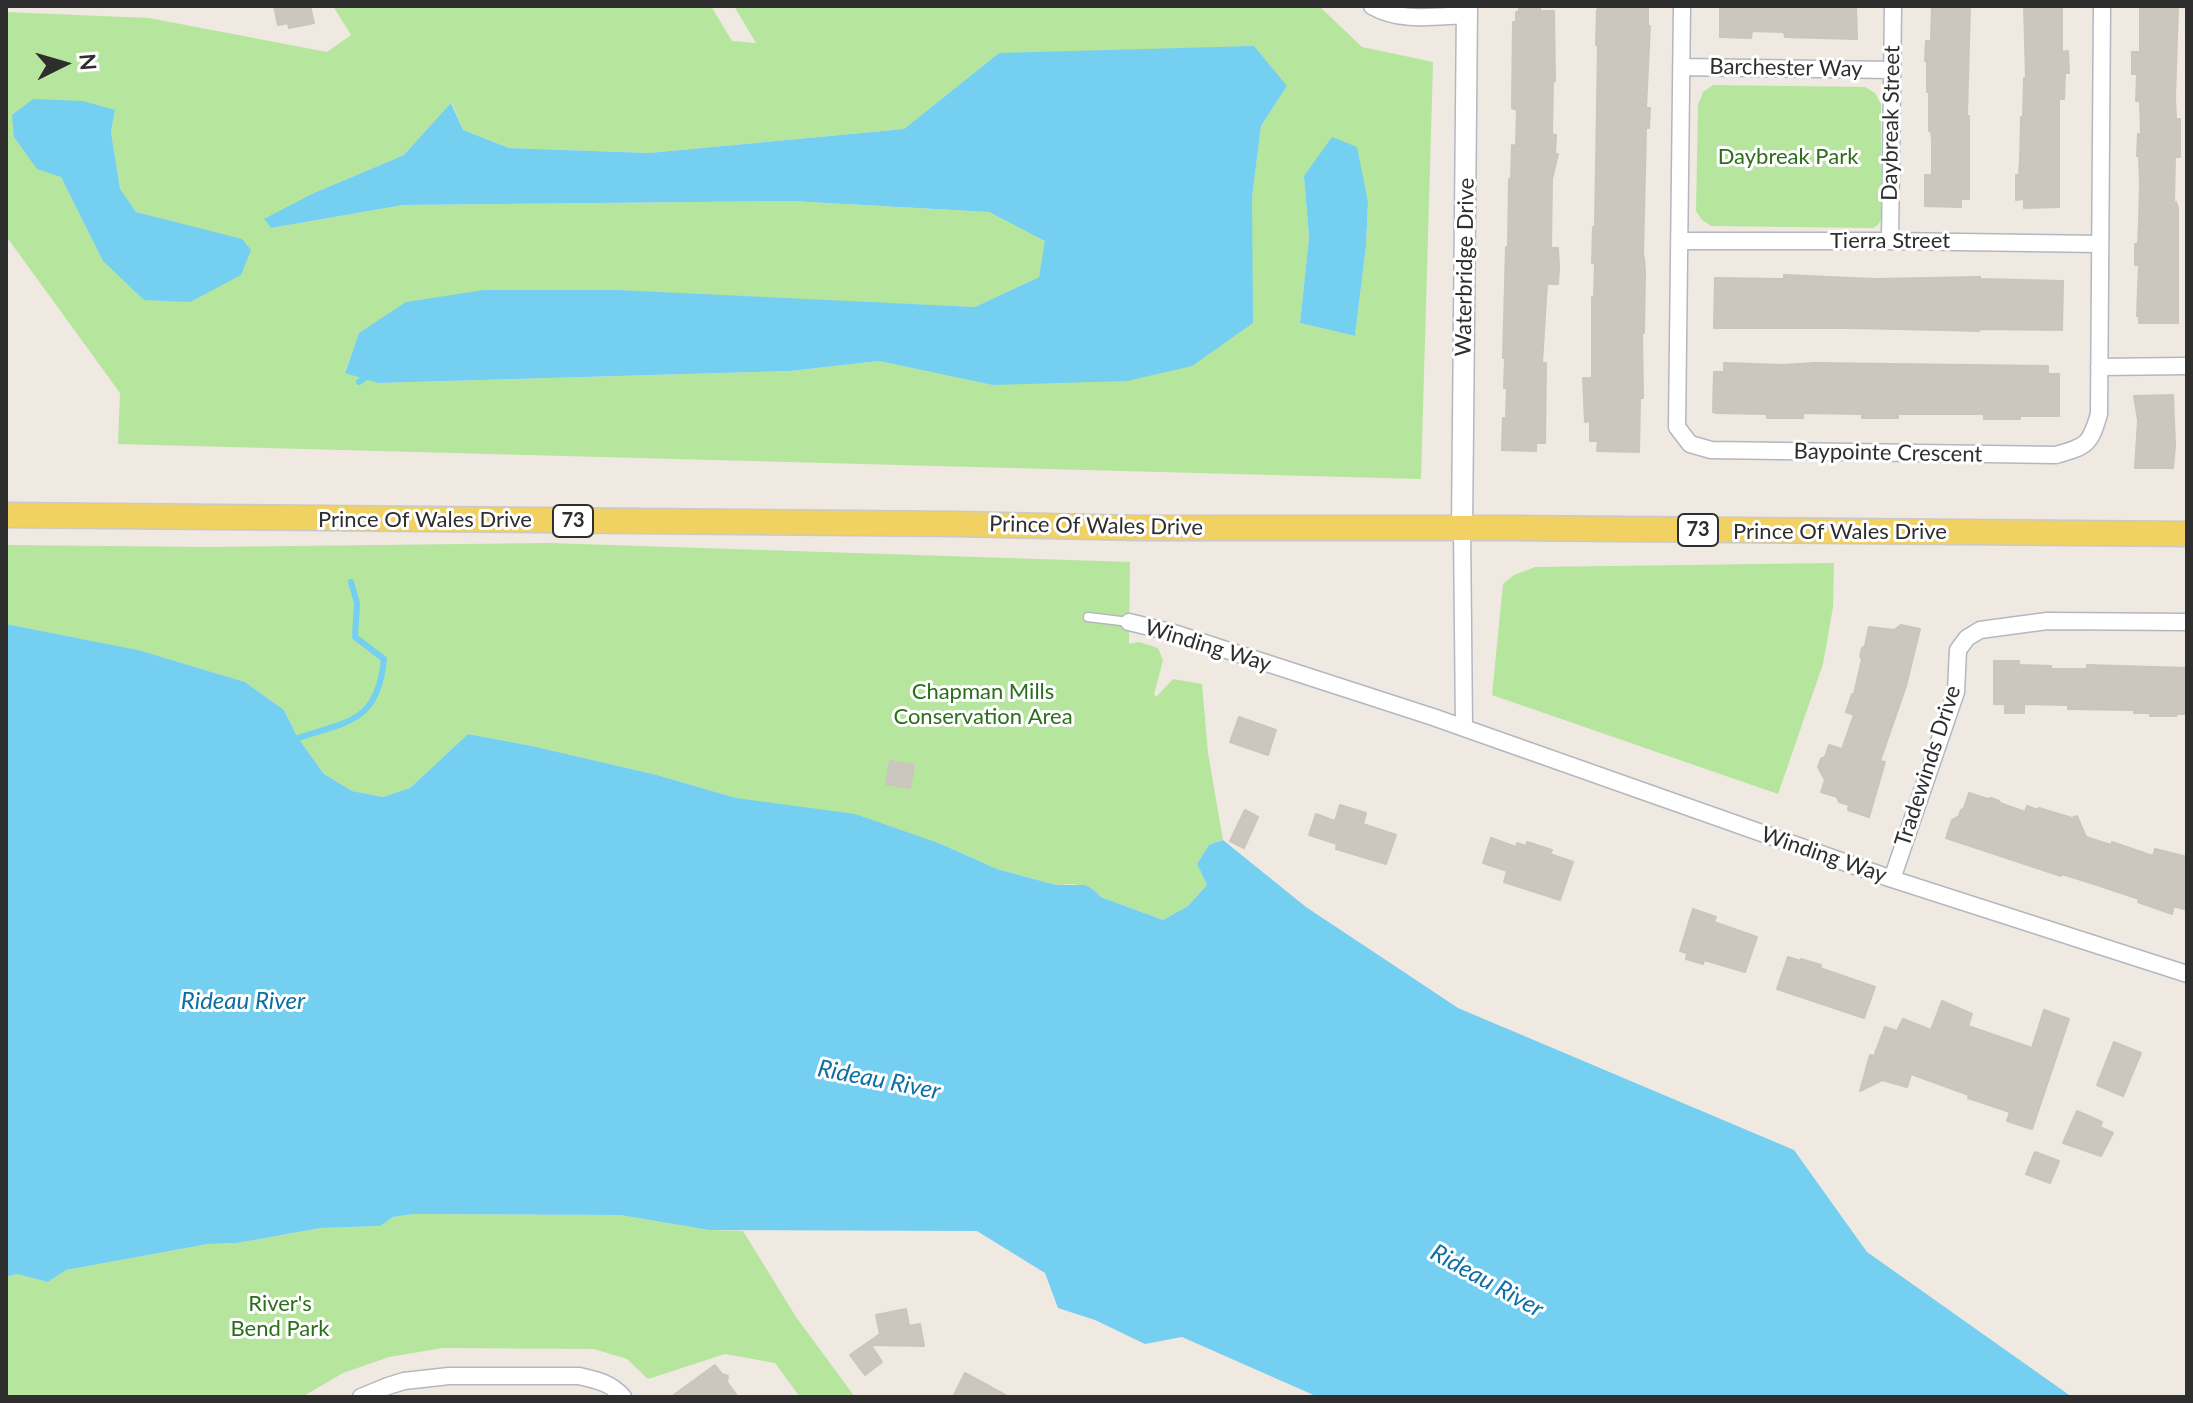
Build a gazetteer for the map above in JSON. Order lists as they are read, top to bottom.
{
  "streets": {
    "main road": ["Prince Of Wales Drive", "73"],
    "street": [
      "Barchester Way",
      "Daybreak Street",
      "Tierra Street",
      "Waterbridge Drive",
      "Baypointe Crescent",
      "Winding Way",
      "Tradewinds Drive"
    ]
  },
  "crossings": [
    ["Barchester Way", "Daybreak Street"],
    ["Barchester Way", "Baypointe Crescent"],
    ["Daybreak Street", "Tierra Street"],
    ["Tierra Street", "Baypointe Crescent"],
    ["Waterbridge Drive", "Prince Of Wales Drive"],
    ["Winding Way", "Tradewinds Drive"]
  ],
  "water": ["Rideau River"],
  "parks": ["Daybreak Park", "Chapman Mills Conservation Area", "River's Bend Park"],
  "north": "right"
}
